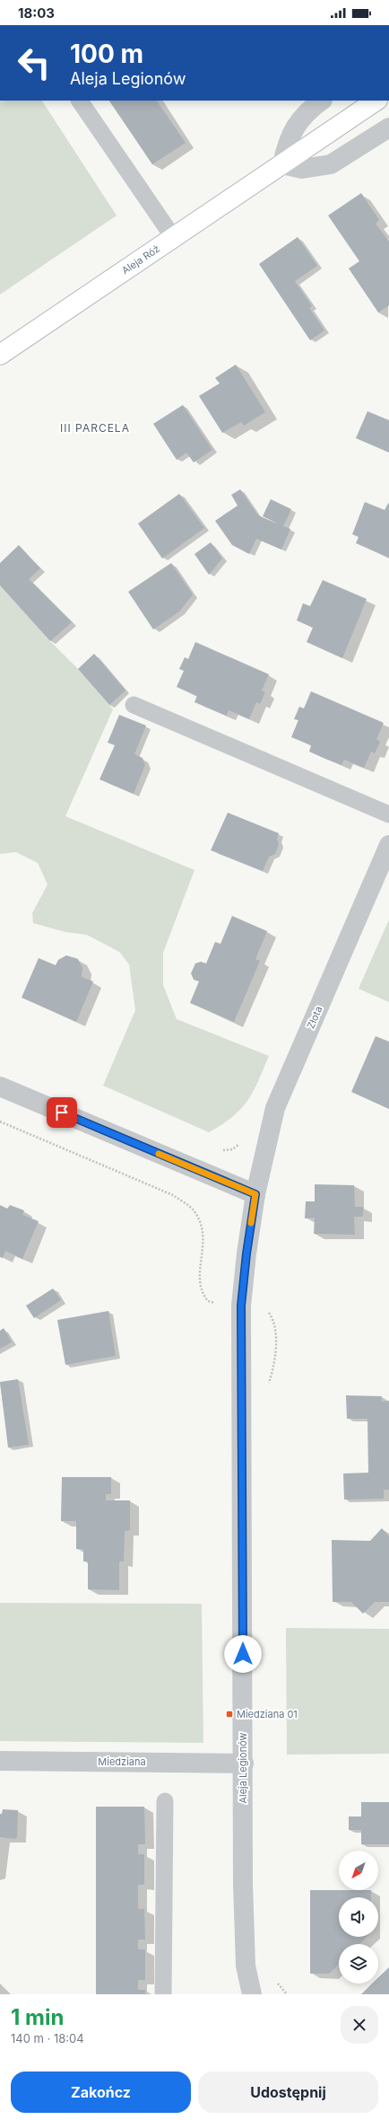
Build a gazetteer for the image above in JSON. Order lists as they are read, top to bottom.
{
  "streets": {
    "street": [
      "Aleja Róż",
      "Złota",
      "Miedziana",
      "Aleja Legionów"
    ]
  },
  "crossings": [
    ["Złota", "Aleja Legionów"],
    ["Miedziana", "Aleja Legionów"]
  ],
  "districts": ["III PARCELA"],
  "places": {
    "transit": ["Miedziana 01"]
  },
  "north": "bottom left",
  "page": {
    "status": "18:03",
    "turn": ["100 m", "Aleja Legionów"],
    "heading": ["1 min", "140 m · 18:04"],
    "buttons": ["Zakończ", "Udostępnij"]
  }
}
